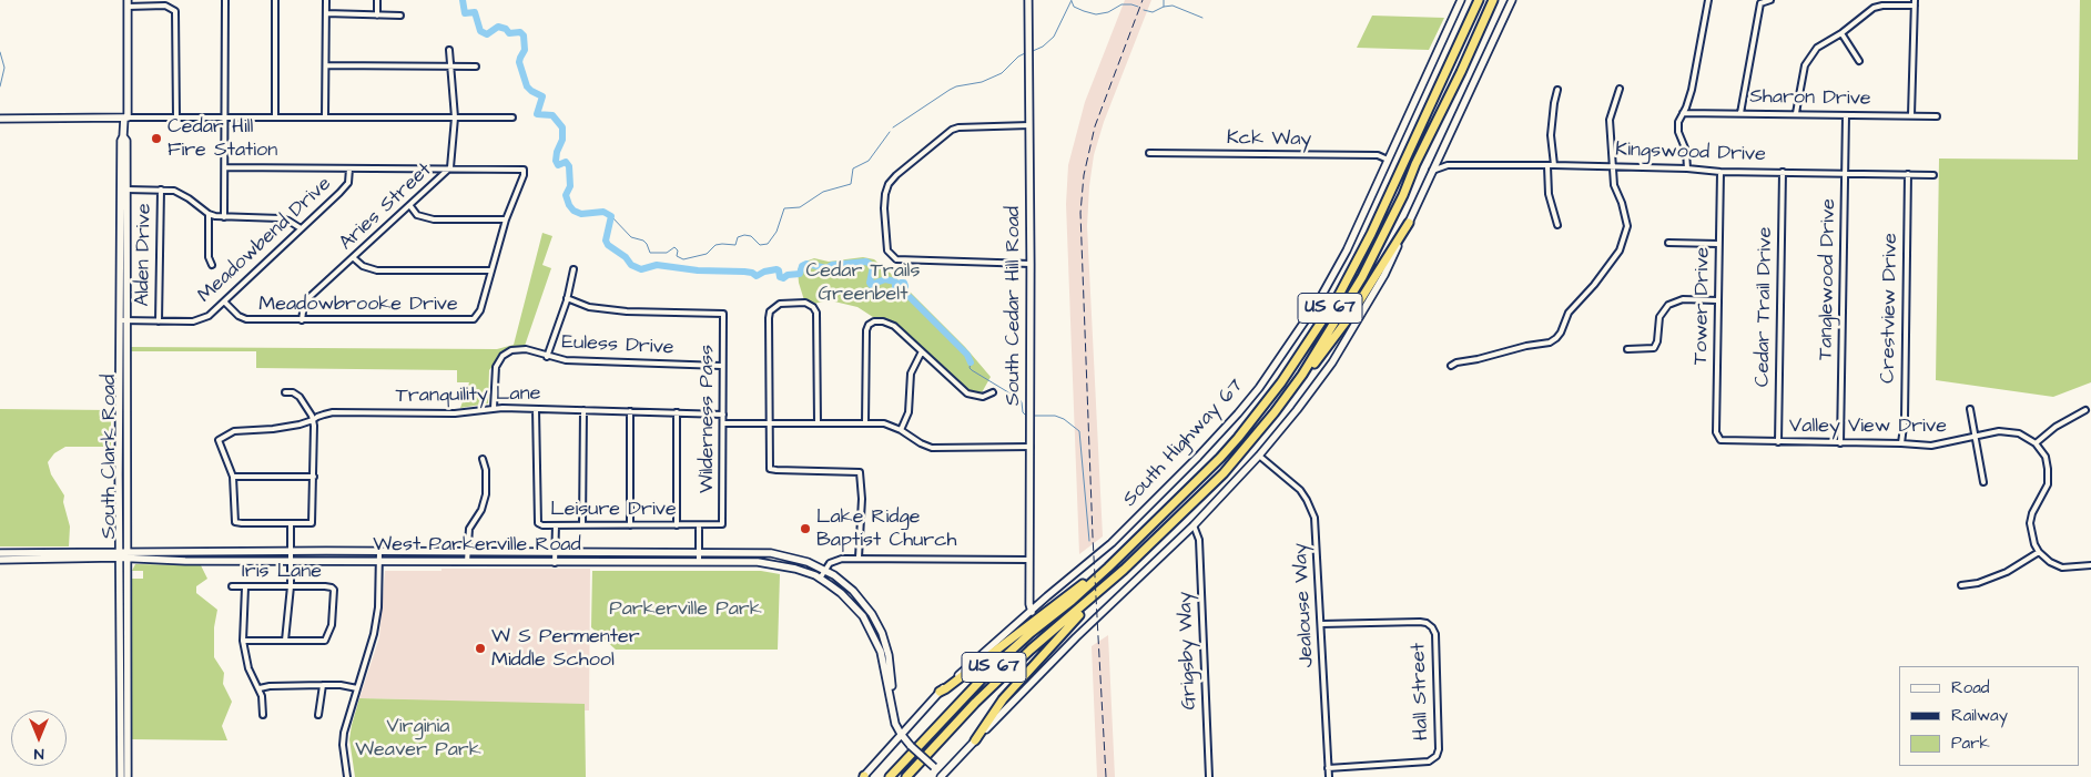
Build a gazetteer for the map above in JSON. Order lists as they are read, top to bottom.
{
  "streets": {
    "highway": ["US 67"],
    "main road": [
      "South Cedar Hill Road",
      "South Highway 67",
      "South Clark Road",
      "West Parkerville Road"
    ],
    "street": [
      "Sharon Drive",
      "Kck Way",
      "Kingswood Drive",
      "Aries Street",
      "Meadowbend Drive",
      "Alden Drive",
      "Tanglewood Drive",
      "Meadowbrooke Drive",
      "Tower Drive",
      "Cedar Trail Drive",
      "Crestview Drive",
      "Euless Drive",
      "Tranquility Lane",
      "Wilderness Pass",
      "Valley View Drive",
      "Leisure Drive",
      "Iris Lane",
      "Jealouse Way",
      "Grigsby Way",
      "Hall Street"
    ]
  },
  "crossings": [
    ["Sharon Drive", "Tanglewood Drive"],
    ["Kck Way", "South Highway 67"],
    ["Kingswood Drive", "Tanglewood Drive"],
    ["Kingswood Drive", "Tower Drive"],
    ["Kingswood Drive", "Cedar Trail Drive"],
    ["Kingswood Drive", "Crestview Drive"],
    ["Aries Street", "Meadowbrooke Drive"],
    ["Meadowbend Drive", "Alden Drive"],
    ["Meadowbend Drive", "Meadowbrooke Drive"],
    ["Meadowbend Drive", "South Clark Road"],
    ["Tanglewood Drive", "Valley View Drive"],
    ["South Cedar Hill Road", "South Highway 67"],
    ["Tower Drive", "Valley View Drive"],
    ["Cedar Trail Drive", "Valley View Drive"],
    ["Crestview Drive", "Valley View Drive"],
    ["Euless Drive", "Tranquility Lane"],
    ["Euless Drive", "Wilderness Pass"],
    ["Tranquility Lane", "Wilderness Pass"],
    ["Tranquility Lane", "Leisure Drive"],
    ["Wilderness Pass", "Leisure Drive"],
    ["South Clark Road", "West Parkerville Road"],
    ["Jealouse Way", "Hall Street"]
  ],
  "parks": ["Cedar Trails Greenbelt", "Parkerville Park", "Virginia Weaver Park"],
  "places": ["Cedar Hill Fire Station", "Lake Ridge Baptist Church", "W S Permenter Middle School"],
  "legend": ["Road", "Railway", "Park"],
  "north": "bottom"
}
